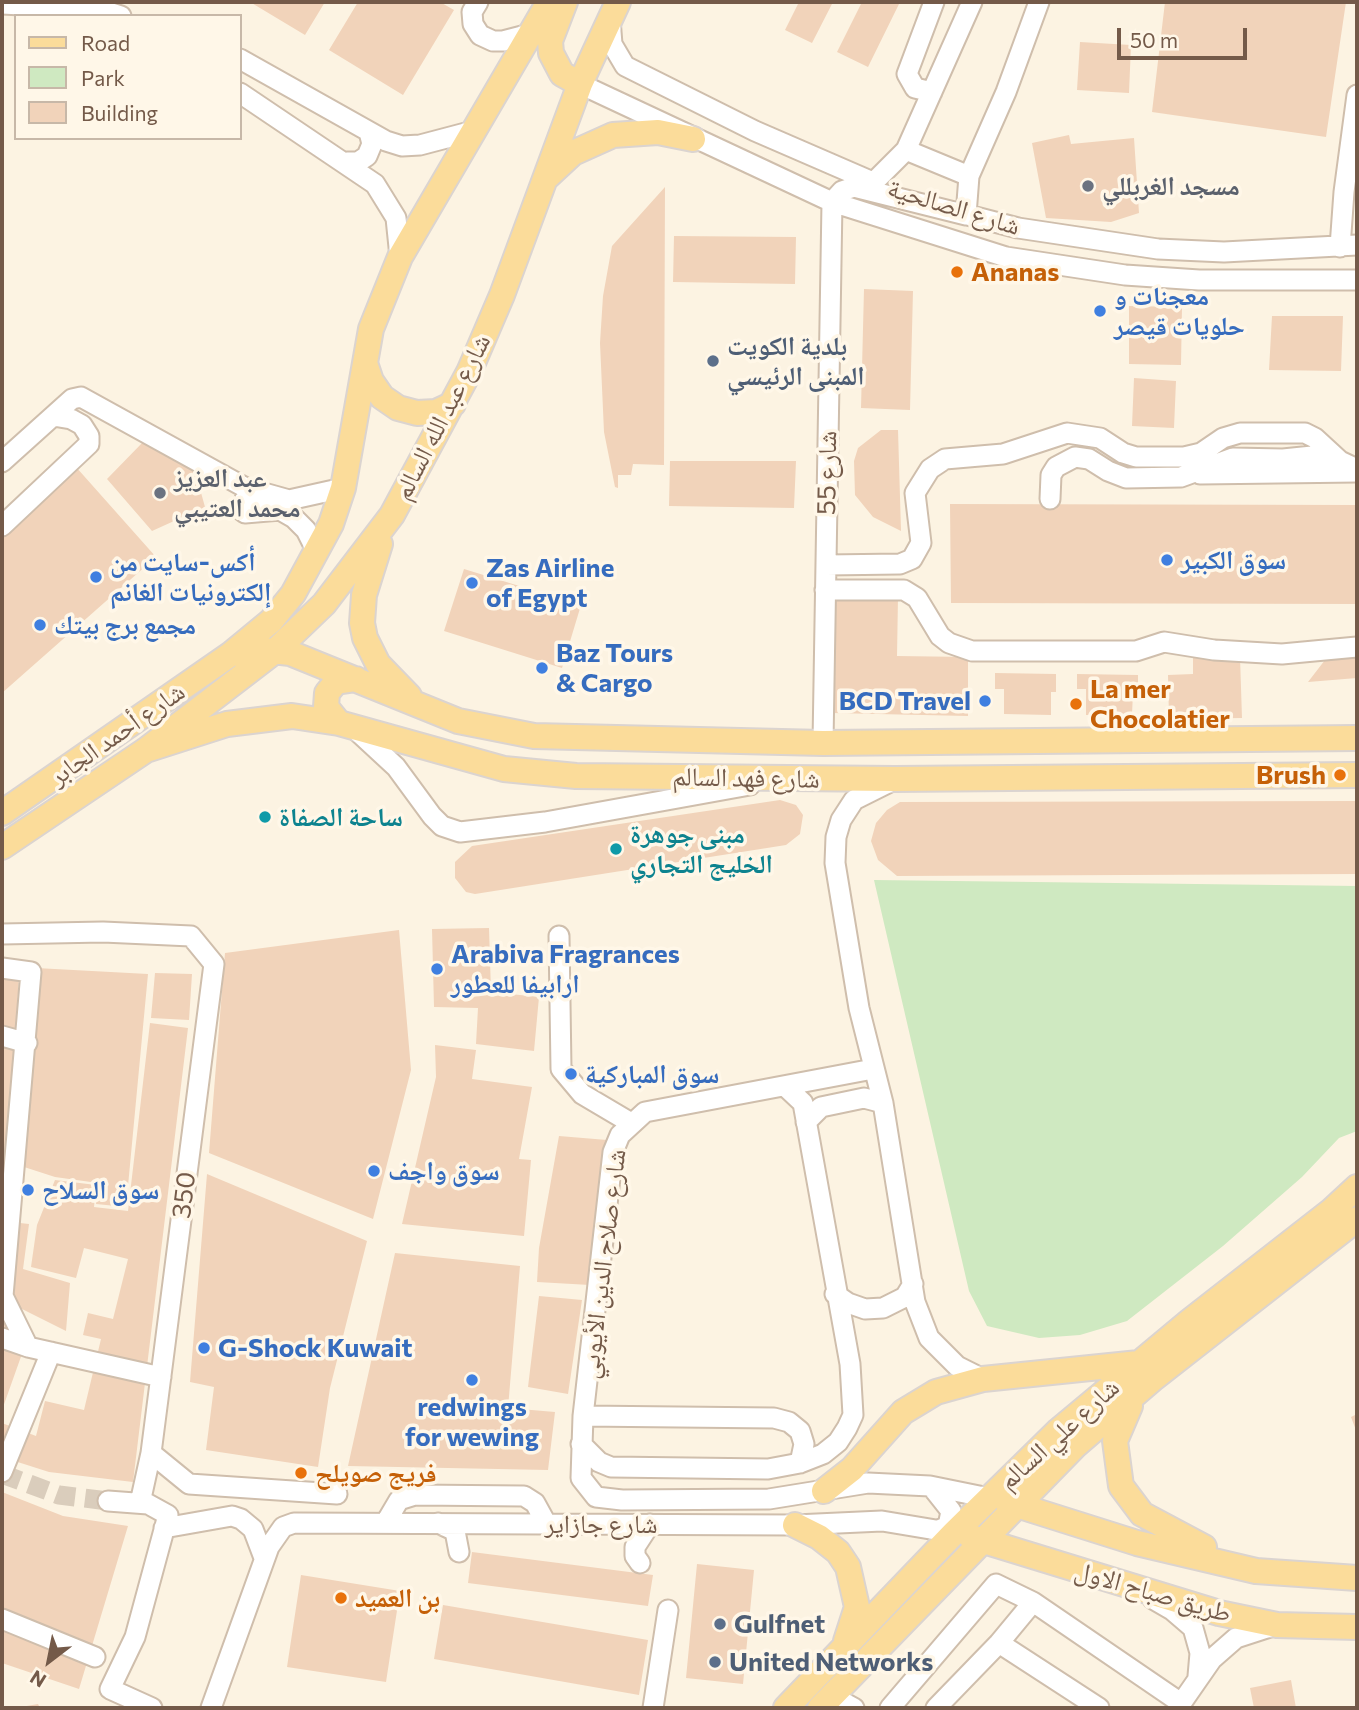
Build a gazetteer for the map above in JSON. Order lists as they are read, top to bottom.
{
  "streets": {
    "main road": [
      "شارع عبد الله السالم",
      "شارع أحمد الجابر",
      "شارع فهد السالم",
      "شارع علي السالم",
      "طريق صباح الاول"
    ],
    "street": [
      "شارع الصالحية",
      "شارع 55",
      "350",
      "شارع صلاح الدين الأيوبي",
      "شارع جازاير"
    ]
  },
  "crossings": [
    ["شارع الصالحية", "شارع عبد الله السالم"],
    ["شارع الصالحية", "شارع 55"],
    ["شارع عبد الله السالم", "شارع أحمد الجابر"],
    ["شارع عبد الله السالم", "شارع فهد السالم"],
    ["شارع 55", "شارع فهد السالم"],
    ["شارع أحمد الجابر", "شارع فهد السالم"],
    ["شارع علي السالم", "شارع جازاير"],
    ["شارع علي السالم", "طريق صباح الاول"],
    ["شارع جازاير", "طريق صباح الاول"]
  ],
  "places": [
    "مسجد الغربللي",
    "Ananas",
    "معجنات و حلويات قيصر",
    "بلدية الكويت المبنى الرئيسي",
    "عبد العزيز محمد العتيبي",
    "سوق الكبير",
    "أكس-سايت من إلكترونيات الغانم",
    "Zas Airline of Egypt",
    "مجمع برج بيتك",
    "Baz Tours & Cargo",
    "BCD Travel",
    "La mer Chocolatier",
    "Brush",
    "ساحة الصفاة",
    "مبنى جوهرة الخليج التجاري",
    "Arabiva Fragrances ارابيفا للعطور",
    "سوق المباركية",
    "سوق واجف",
    "سوق السلاح",
    "G-Shock Kuwait",
    "redwings for wewing",
    "فريج صويلح",
    "بن العميد",
    "Gulfnet",
    "United Networks"
  ],
  "legend": ["Road", "Park", "Building"],
  "scale_bar": "50 m",
  "north": "bottom left"
}
